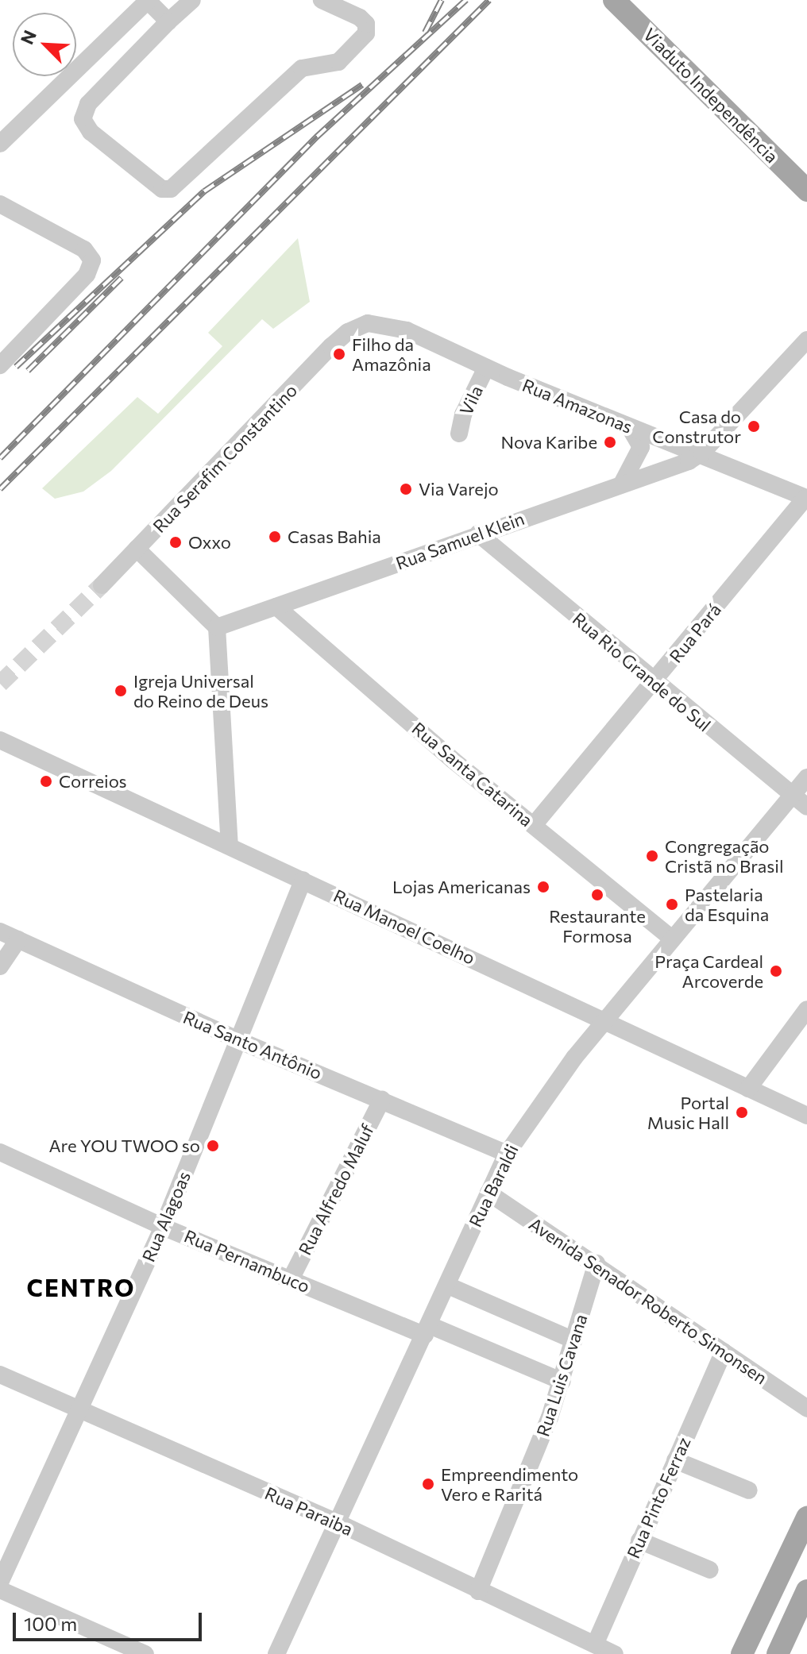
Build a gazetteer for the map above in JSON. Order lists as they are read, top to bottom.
{
  "streets": {
    "main road": ["Viaduto Independência"],
    "street": [
      "Vila",
      "Rua Amazonas",
      "Rua Serafim Constantino",
      "Rua Samuel Klein",
      "Rua Pará",
      "Rua Rio Grande do Sul",
      "Rua Santa Catarina",
      "Rua Manoel Coelho",
      "Rua Santo Antônio",
      "Rua Baraldi",
      "Rua Alfredo Maluf",
      "Rua Alagoas",
      "Rua Pernambuco",
      "Avenida Senador Roberto Simonsen",
      "Rua Luis Cavana",
      "Rua Pinto Ferraz",
      "Rua Paraiba"
    ]
  },
  "crossings": [
    ["Vila", "Rua Amazonas"],
    ["Rua Amazonas", "Rua Serafim Constantino"],
    ["Rua Amazonas", "Rua Samuel Klein"],
    ["Rua Amazonas", "Rua Pará"],
    ["Rua Samuel Klein", "Rua Rio Grande do Sul"],
    ["Rua Samuel Klein", "Rua Santa Catarina"],
    ["Rua Pará", "Rua Rio Grande do Sul"],
    ["Rua Pará", "Rua Santa Catarina"],
    ["Rua Rio Grande do Sul", "Rua Baraldi"],
    ["Rua Santa Catarina", "Rua Baraldi"],
    ["Rua Manoel Coelho", "Rua Baraldi"],
    ["Rua Manoel Coelho", "Rua Alagoas"],
    ["Rua Santo Antônio", "Rua Baraldi"],
    ["Rua Santo Antônio", "Rua Alfredo Maluf"],
    ["Rua Santo Antônio", "Rua Alagoas"],
    ["Rua Baraldi", "Rua Pernambuco"],
    ["Rua Baraldi", "Avenida Senador Roberto Simonsen"],
    ["Rua Baraldi", "Rua Paraiba"],
    ["Rua Alfredo Maluf", "Rua Pernambuco"],
    ["Rua Alagoas", "Rua Pernambuco"],
    ["Rua Alagoas", "Rua Paraiba"],
    ["Rua Pernambuco", "Rua Luis Cavana"],
    ["Avenida Senador Roberto Simonsen", "Rua Luis Cavana"],
    ["Avenida Senador Roberto Simonsen", "Rua Pinto Ferraz"],
    ["Rua Luis Cavana", "Rua Paraiba"],
    ["Rua Pinto Ferraz", "Rua Paraiba"]
  ],
  "districts": ["CENTRO"],
  "places": [
    "Filho da Amazônia",
    "Casa do Construtor",
    "Nova Karibe",
    "Via Varejo",
    "Casas Bahia",
    "Oxxo",
    "Igreja Universal do Reino de Deus",
    "Correios",
    "Congregação Cristã no Brasil",
    "Lojas Americanas",
    "Restaurante Formosa",
    "Pastelaria da Esquina",
    "Praça Cardeal Arcoverde",
    "Portal Music Hall",
    "Are YOU TWOO so",
    "Empreendimento Vero e Raritá"
  ],
  "scale_bar": "100 m",
  "north": "top left"
}
